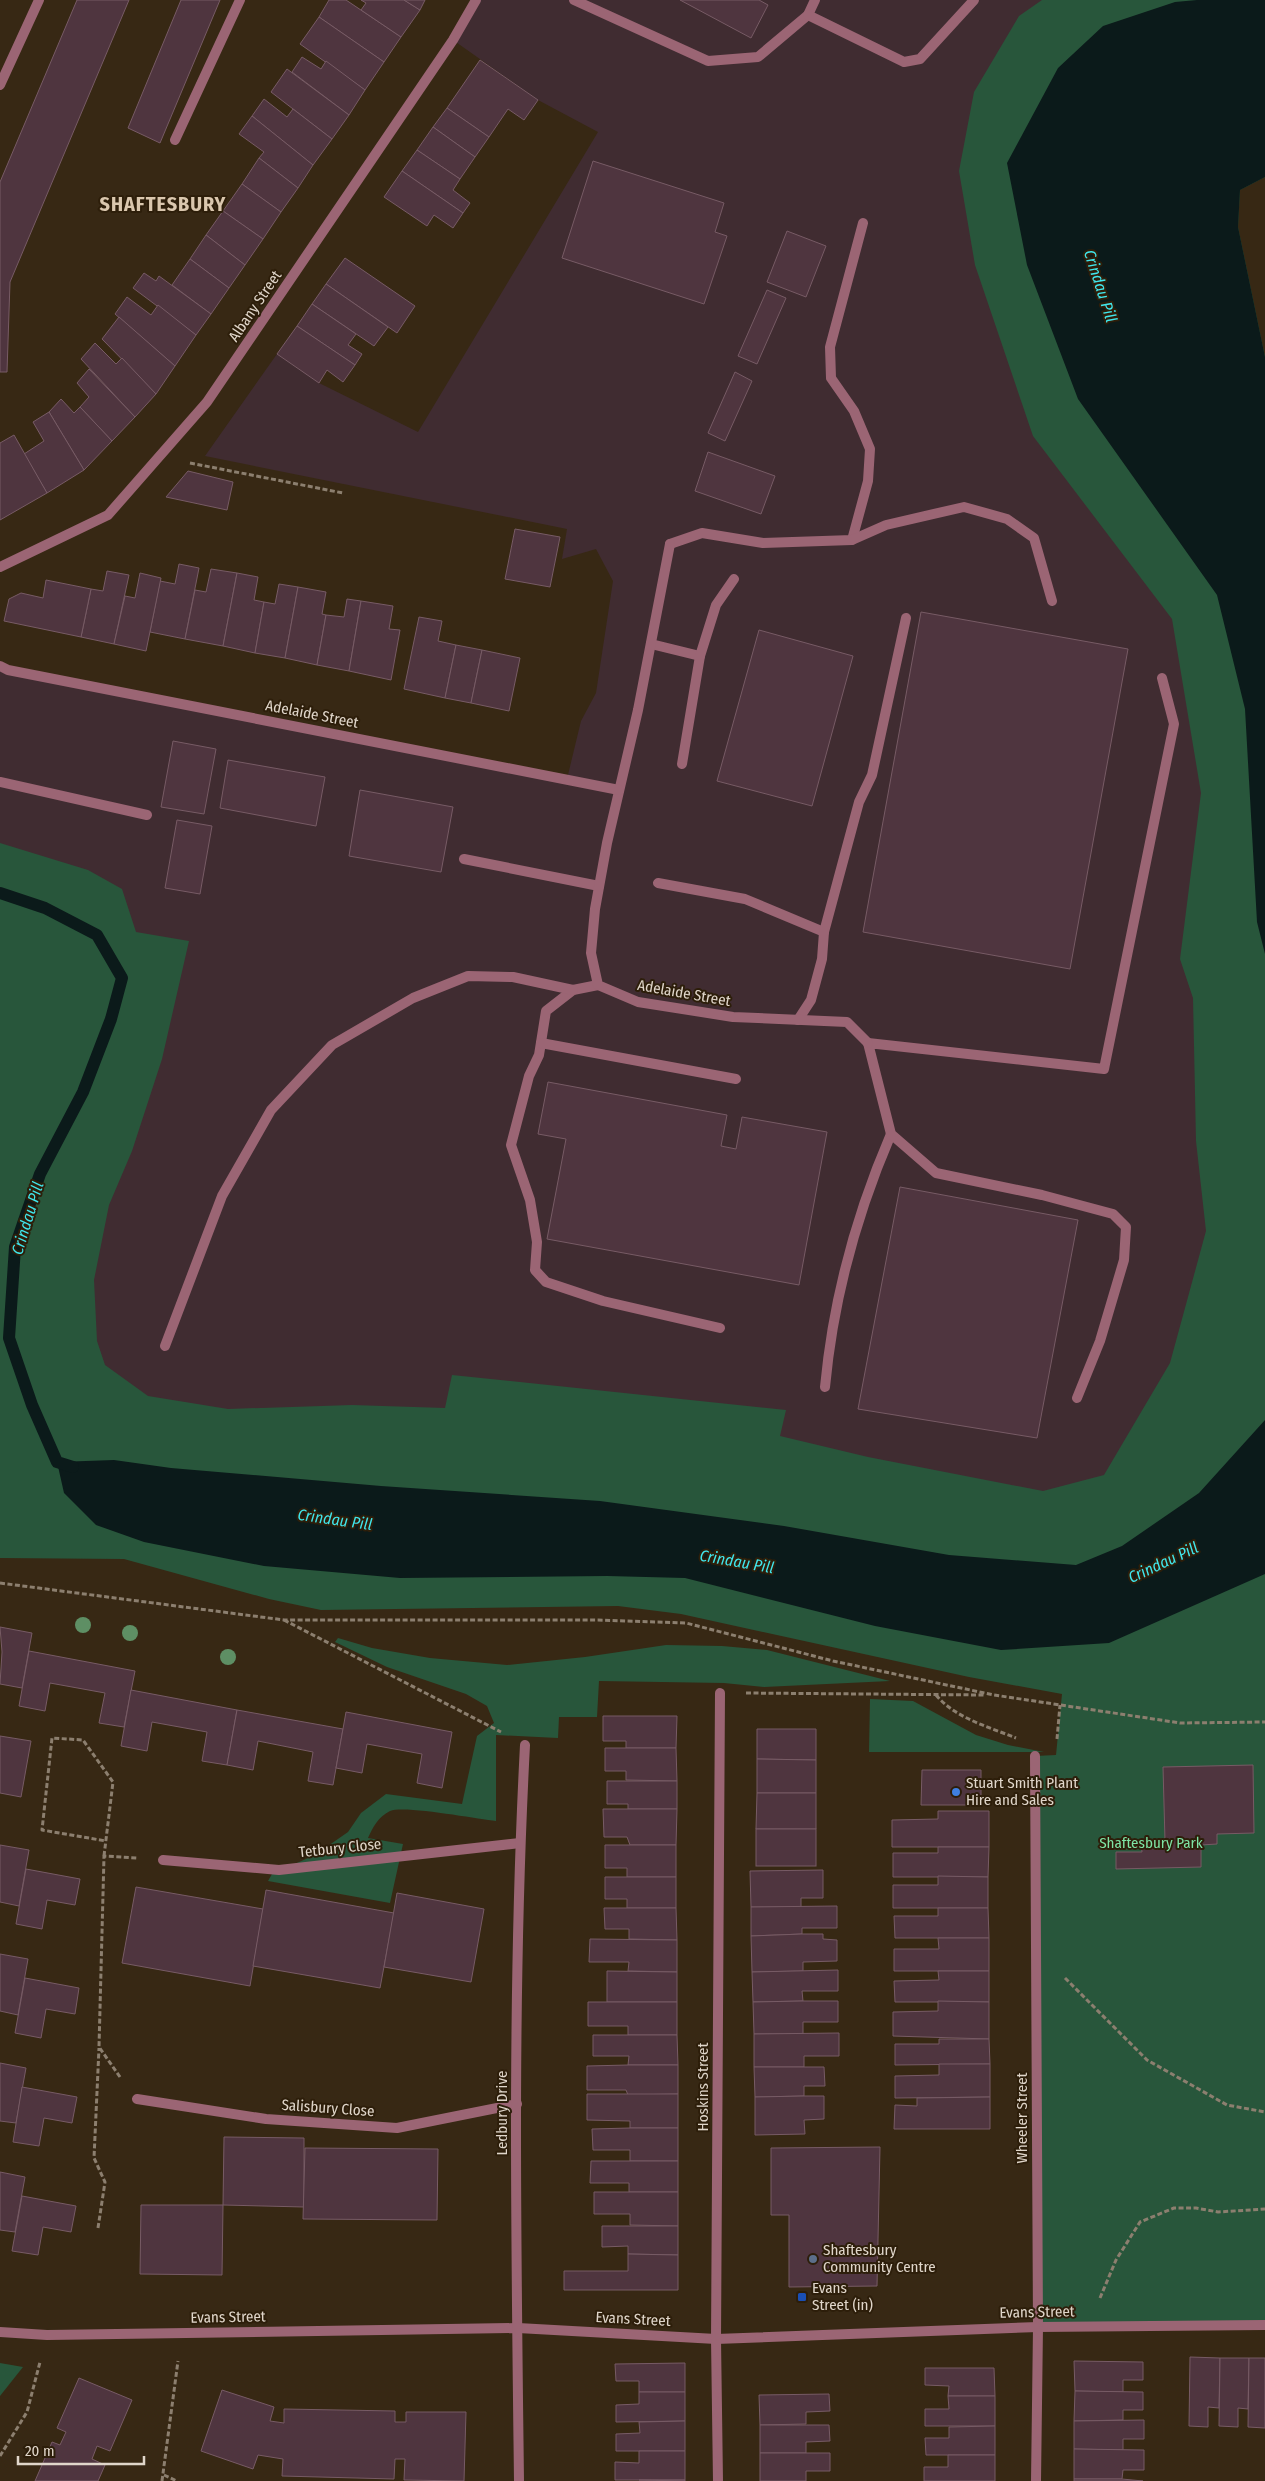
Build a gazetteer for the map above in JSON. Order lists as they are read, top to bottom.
{
  "streets": {
    "street": [
      "Albany Street",
      "Adelaide Street",
      "Tetbury Close",
      "Hoskins Street",
      "Salisbury Close",
      "Ledbury Drive",
      "Wheeler Street",
      "Evans Street"
    ]
  },
  "crossings": [
    ["Tetbury Close", "Ledbury Drive"],
    ["Hoskins Street", "Evans Street"],
    ["Salisbury Close", "Ledbury Drive"],
    ["Ledbury Drive", "Evans Street"],
    ["Wheeler Street", "Evans Street"]
  ],
  "districts": ["SHAFTESBURY"],
  "water": ["Crindau Pill"],
  "parks": ["Shaftesbury Park"],
  "places": {
    "other": ["Stuart Smith Plant Hire and Sales", "Shaftesbury Community Centre"],
    "transit": ["Evans Street (in)"]
  },
  "scale_bar": "20 m"
}
